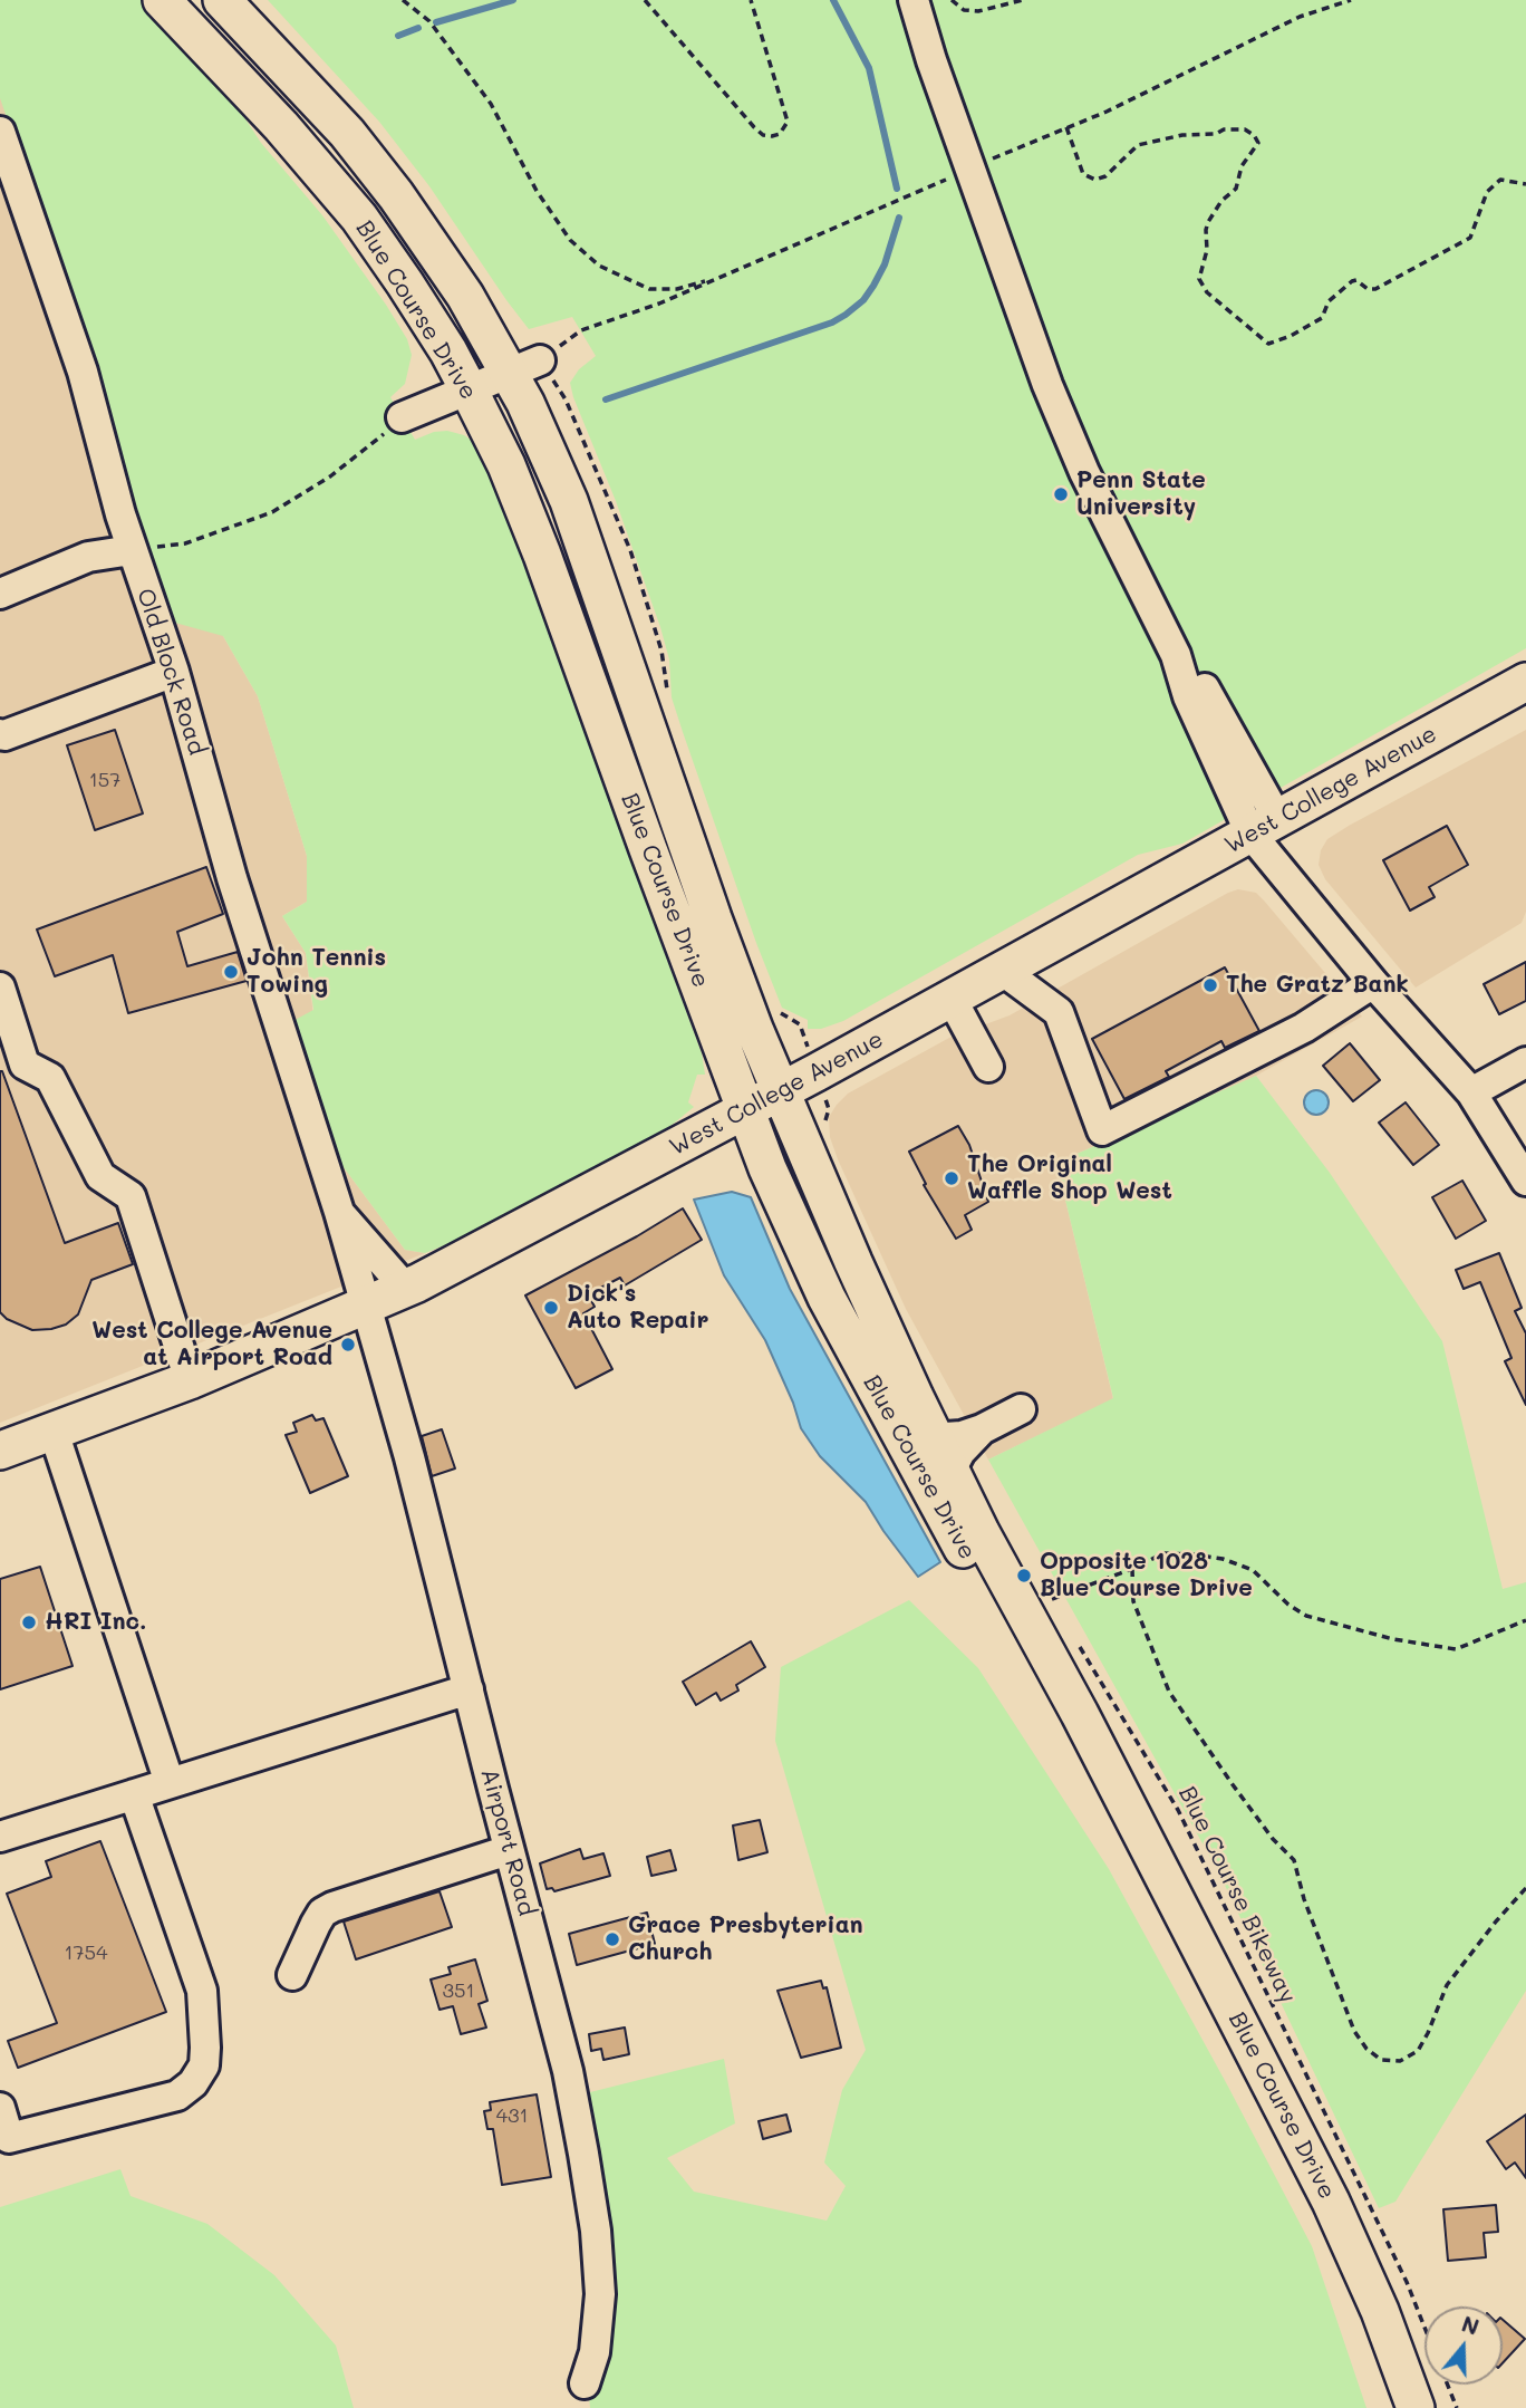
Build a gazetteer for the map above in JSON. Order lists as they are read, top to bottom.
{
  "streets": {
    "main road": ["Blue Course Drive", "West College Avenue"],
    "street": ["Old Block Road", "Airport Road"],
    "path": ["Blue Course Bikeway"]
  },
  "crossings": [
    ["Blue Course Drive", "West College Avenue"],
    ["Old Block Road", "West College Avenue"],
    ["Old Block Road", "Airport Road"],
    ["West College Avenue", "Airport Road"]
  ],
  "places": [
    "Penn State University",
    "John Tennis Towing",
    "The Gratz Bank",
    "The Original Waffle Shop West",
    "Dick's Auto Repair",
    "West College Avenue at Airport Road",
    "Opposite 1028 Blue Course Drive",
    "HRI Inc.",
    "Grace Presbyterian Church"
  ],
  "house_numbers": [
    "157",
    "1754",
    "351",
    "431"
  ],
  "north": "top"
}
